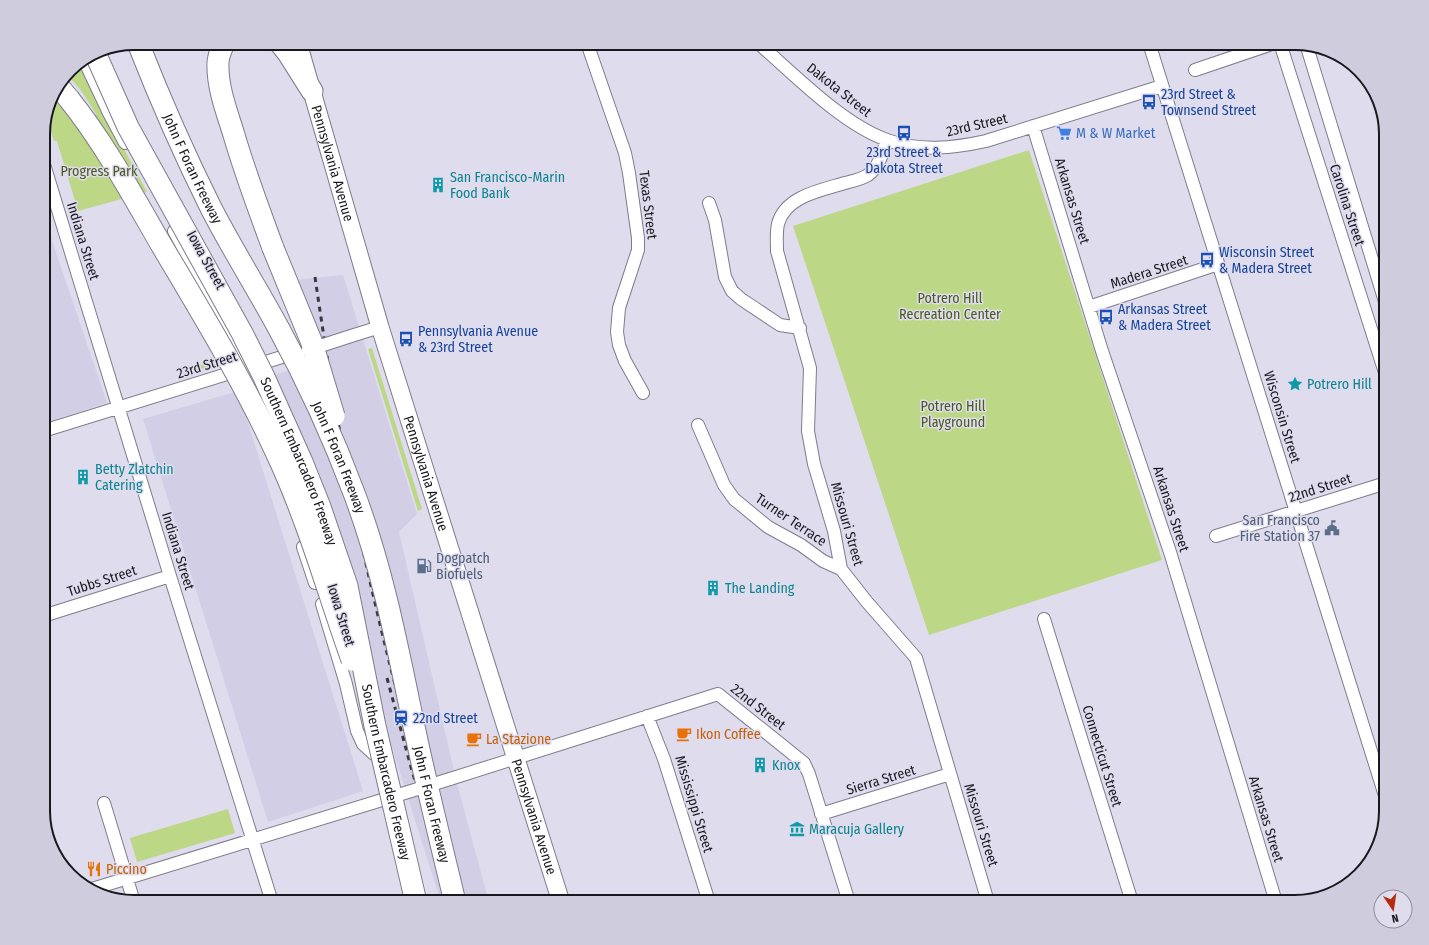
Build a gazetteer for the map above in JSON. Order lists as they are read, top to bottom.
{
  "streets": {
    "highway": ["John F Foran Freeway", "Southern Embarcadero Freeway"],
    "main road": ["Pennsylvania Avenue"],
    "street": [
      "Dakota Street",
      "23rd Street",
      "Arkansas Street",
      "Texas Street",
      "Carolina Street",
      "Indiana Street",
      "Iowa Street",
      "Madera Street",
      "Wisconsin Street",
      "22nd Street",
      "Turner Terrace",
      "Missouri Street",
      "Tubbs Street",
      "Connecticut Street",
      "Sierra Street",
      "Mississippi Street"
    ]
  },
  "crossings": [
    ["Dakota Street", "23rd Street"],
    ["Dakota Street", "Missouri Street"],
    ["23rd Street", "Pennsylvania Avenue"],
    ["23rd Street", "Arkansas Street"],
    ["23rd Street", "Indiana Street"],
    ["23rd Street", "Iowa Street"],
    ["23rd Street", "Wisconsin Street"],
    ["23rd Street", "Missouri Street"],
    ["Pennsylvania Avenue", "22nd Street"],
    ["Arkansas Street", "Madera Street"],
    ["Indiana Street", "22nd Street"],
    ["Indiana Street", "Tubbs Street"],
    ["Iowa Street", "22nd Street"],
    ["Madera Street", "Wisconsin Street"],
    ["Wisconsin Street", "22nd Street"],
    ["22nd Street", "Sierra Street"],
    ["22nd Street", "Mississippi Street"],
    ["Turner Terrace", "Missouri Street"],
    ["Missouri Street", "Sierra Street"]
  ],
  "parks": ["Progress Park", "Potrero Hill Recreation Center", "Potrero Hill Playground"],
  "places": {
    "bus stop": [
      "23rd Street & Townsend Street",
      "23rd Street & Dakota Street",
      "Wisconsin Street & Madera Street",
      "Arkansas Street & Madera Street",
      "Pennsylvania Avenue & 23rd Street"
    ],
    "supermarket": ["M & W Market"],
    "building": [
      "San Francisco-Marin Food Bank",
      "Betty Zlatchin Catering",
      "The Landing",
      "Knox"
    ],
    "place": ["Potrero Hill"],
    "public building": ["San Francisco Fire Station 37"],
    "fuel station": ["Dogpatch Biofuels"],
    "station": ["22nd Street"],
    "cafe": ["Ikon Coffee", "La Stazione"],
    "museum": ["Maracuja Gallery"],
    "restaurant": ["Piccino"]
  },
  "north": "bottom"
}
